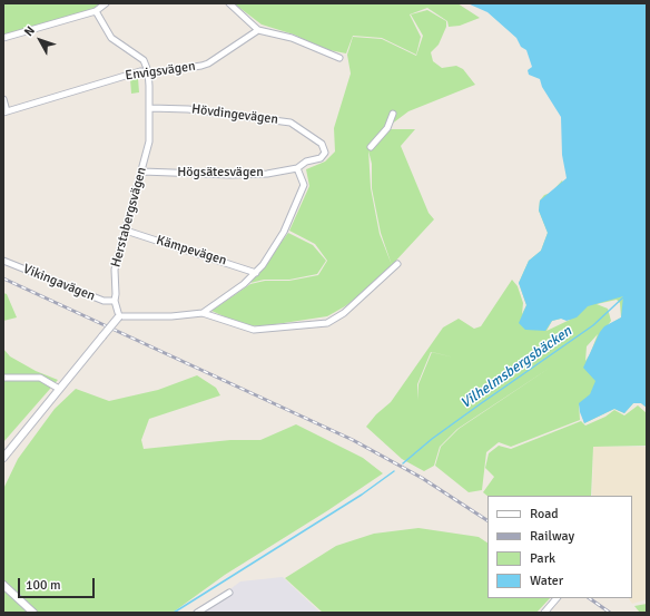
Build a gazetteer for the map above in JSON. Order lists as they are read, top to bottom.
{
  "streets": {
    "street": [
      "Envigsvägen",
      "Hövdingevägen",
      "Högsätesvägen",
      "Herstabergsvägen",
      "Kämpevägen",
      "Vikingavägen"
    ]
  },
  "crossings": [
    ["Envigsvägen", "Herstabergsvägen"],
    ["Hövdingevägen", "Högsätesvägen"],
    ["Hövdingevägen", "Herstabergsvägen"],
    ["Högsätesvägen", "Herstabergsvägen"],
    ["Herstabergsvägen", "Kämpevägen"],
    ["Herstabergsvägen", "Vikingavägen"]
  ],
  "water": ["Vilhelmsbergsbäcken"],
  "legend": [
    "Road",
    "Railway",
    "Park",
    "Water"
  ],
  "scale_bar": "100 m",
  "north": "top left"
}
